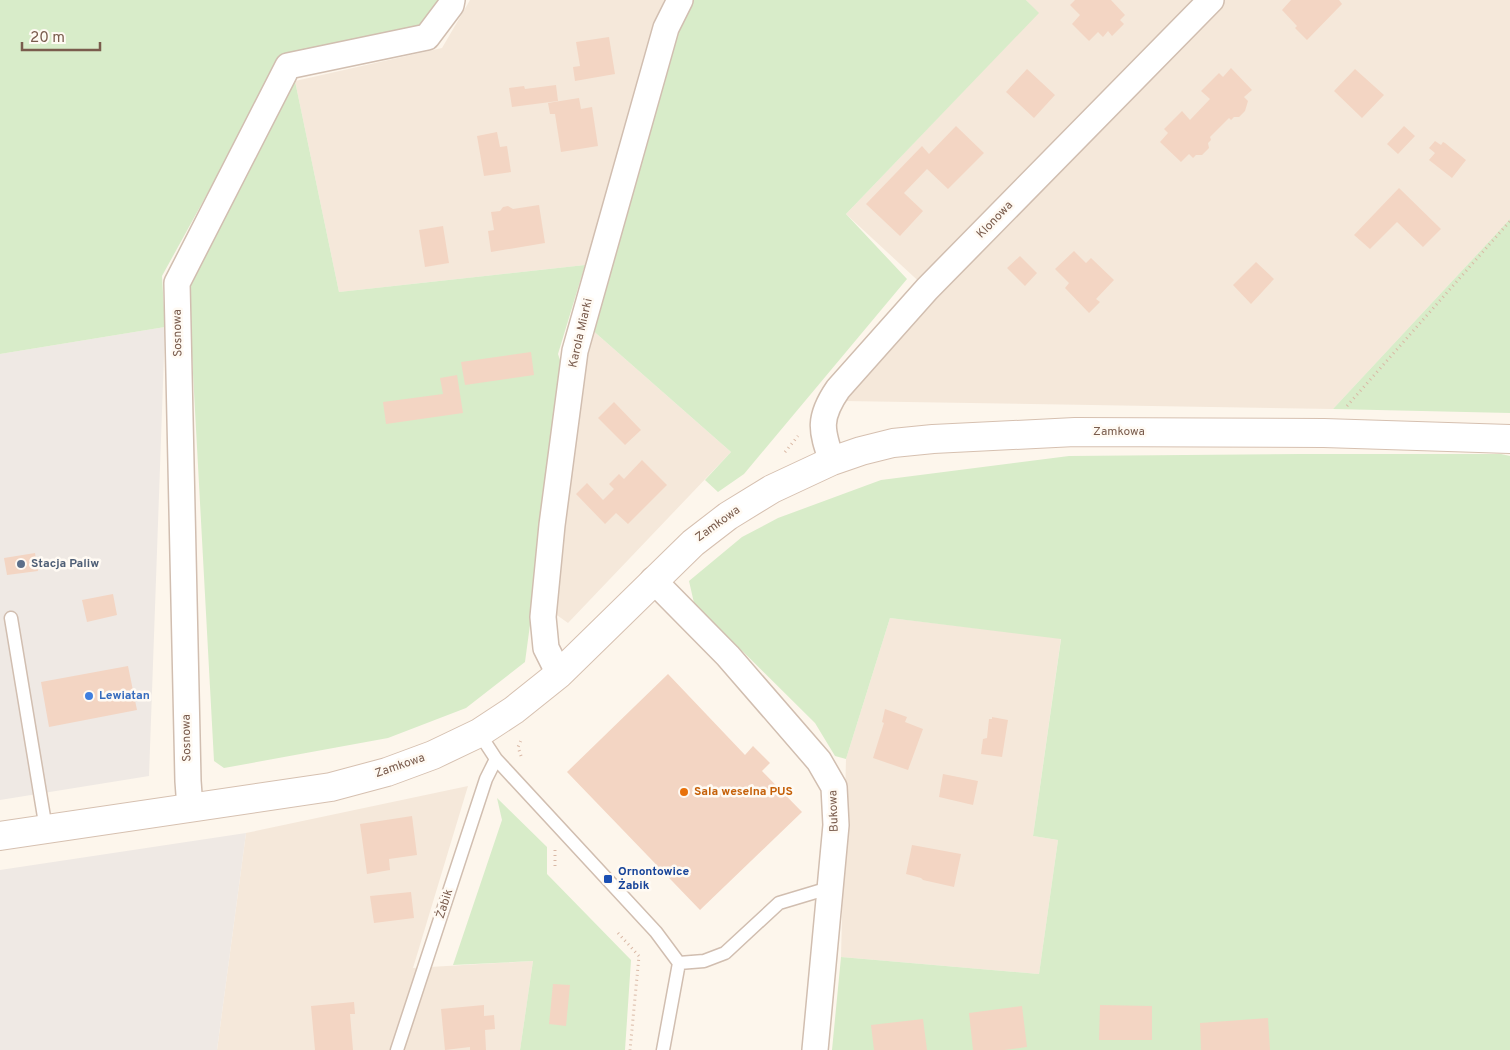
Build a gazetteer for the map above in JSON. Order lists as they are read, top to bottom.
{
  "streets": {
    "street": [
      "Klonowa",
      "Sosnowa",
      "Karola Miarki",
      "Zamkowa",
      "Bukowa"
    ],
    "lane": ["Żabik"]
  },
  "crossings": [
    ["Klonowa", "Zamkowa"],
    ["Sosnowa", "Zamkowa"],
    ["Karola Miarki", "Zamkowa"],
    ["Zamkowa", "Bukowa"]
  ],
  "places": {
    "other": ["Stacja Paliw", "Lewiatan", "Sala weselna PUS"],
    "transit": ["Ornontowice Żabik"]
  },
  "scale_bar": "20 m"
}
